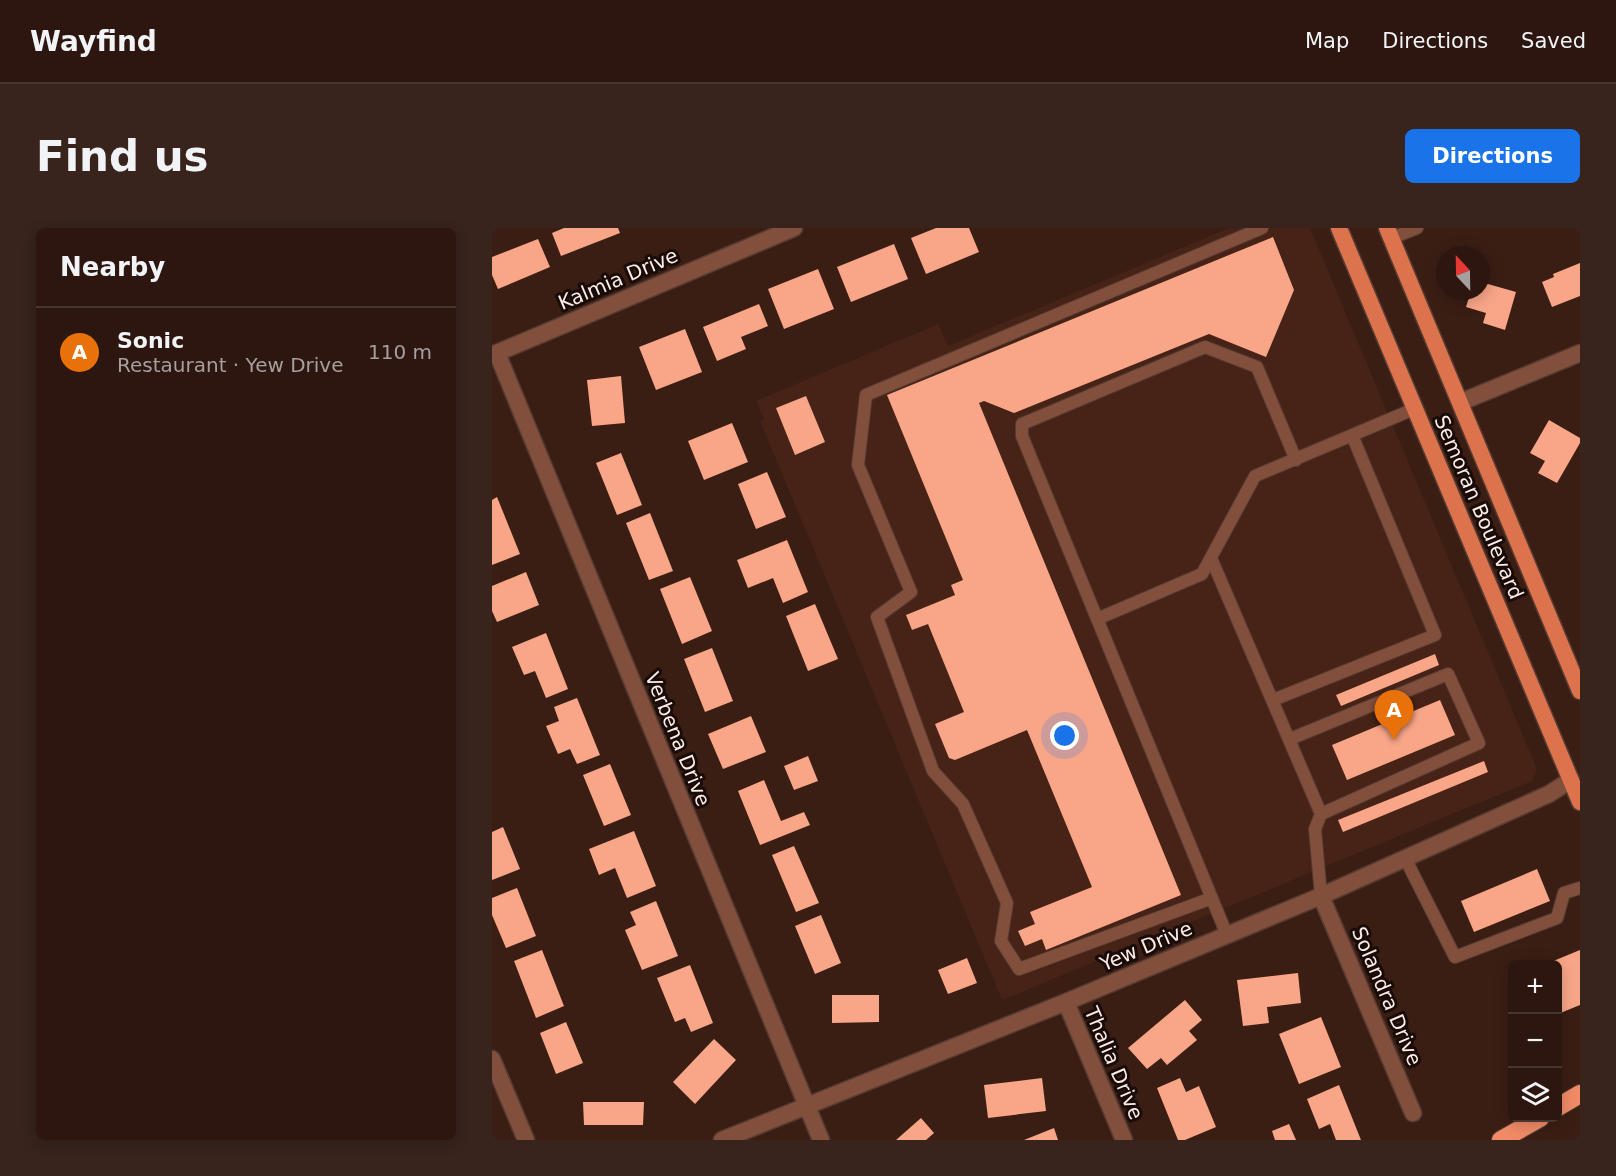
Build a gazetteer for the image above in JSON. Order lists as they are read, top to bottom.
{
  "streets": {
    "main road": ["Semoran Boulevard"],
    "street": [
      "Kalmia Drive",
      "Verbena Drive",
      "Yew Drive",
      "Solandra Drive",
      "Thalia Drive"
    ]
  },
  "crossings": [
    ["Kalmia Drive", "Verbena Drive"],
    ["Semoran Boulevard", "Yew Drive"],
    ["Verbena Drive", "Yew Drive"],
    ["Yew Drive", "Solandra Drive"],
    ["Yew Drive", "Thalia Drive"]
  ],
  "north": "top",
  "page": {
    "header": "Wayfind",
    "nav": ["Map", "Directions", "Saved"],
    "buttons": "Directions",
    "title": "Find us",
    "heading": "Nearby",
    "list": [
      {
        "mark": "A",
        "name": "Sonic",
        "note": "Restaurant · Yew Drive",
        "value": "110 m"
      }
    ],
    "pins": "A",
    "map_buttons": ["+", "−"]
  }
}
